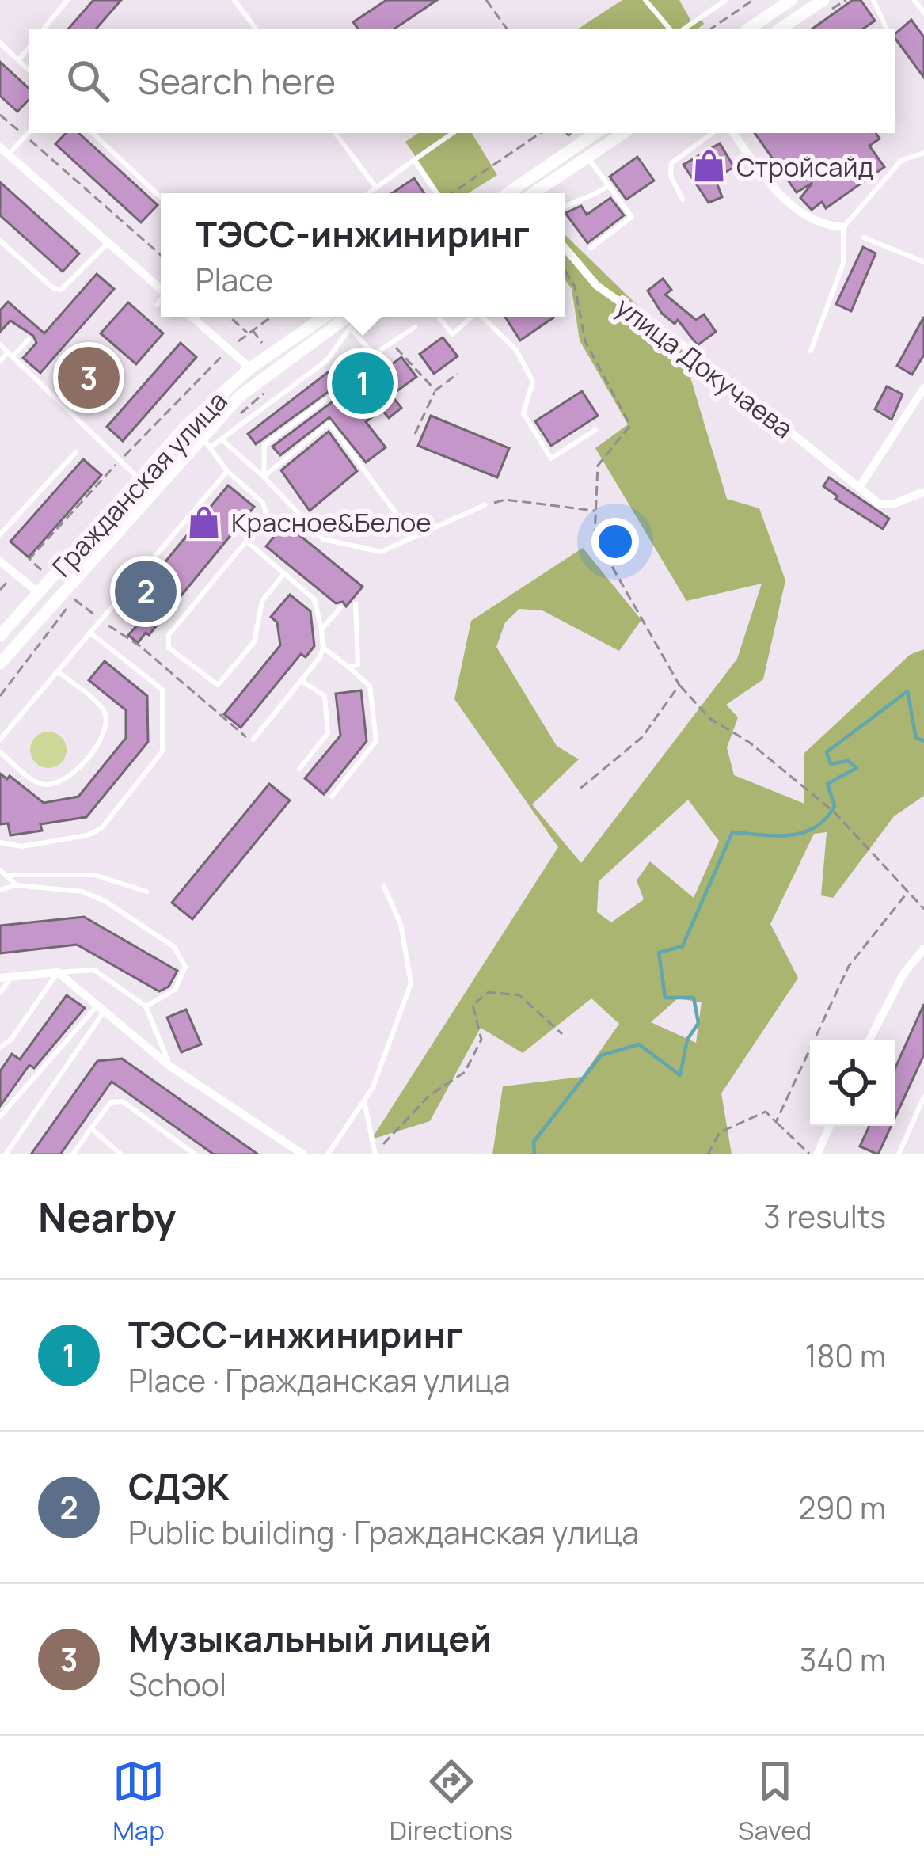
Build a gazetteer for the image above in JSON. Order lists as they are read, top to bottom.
{
  "streets": {
    "main road": ["Гражданская улица"],
    "street": ["улица Докучаева"]
  },
  "places": {
    "shop": ["Стройсайд", "Красное&Белое"]
  },
  "page": {
    "search": "Search here",
    "popup": ["ТЭСС-инжиниринг", "Place"],
    "pins": ["3", "1", "2"],
    "heading": ["Nearby", "3 results"],
    "list": [
      {
        "mark": "1",
        "name": "ТЭСС-инжиниринг",
        "note": "Place · Гражданская улица",
        "value": "180 m"
      },
      {
        "mark": "2",
        "name": "СДЭК",
        "note": "Public building · Гражданская улица",
        "value": "290 m"
      },
      {
        "mark": "3",
        "name": "Музыкальный лицей",
        "note": "School",
        "value": "340 m"
      }
    ],
    "nav": ["Map", "Directions", "Saved"]
  }
}
